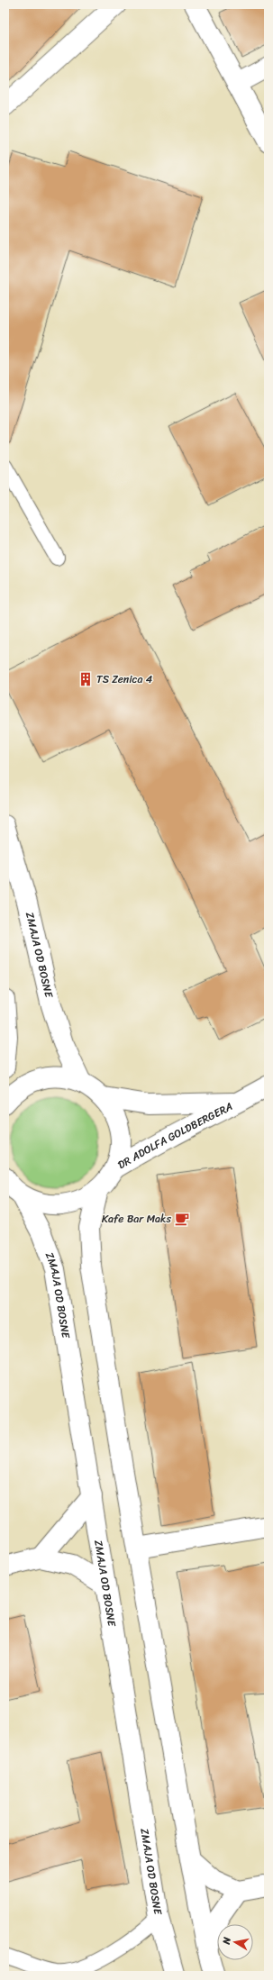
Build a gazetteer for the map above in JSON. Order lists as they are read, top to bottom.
{
  "streets": {
    "main road": ["ZMAJA OD BOSNE", "DR ADOLFA GOLDBERGERA"]
  },
  "crossings": [
    ["ZMAJA OD BOSNE", "DR ADOLFA GOLDBERGERA"]
  ],
  "places": {
    "building": ["TS Zenica 4"],
    "cafe": ["Kafe Bar Maks"]
  },
  "north": "left"
}
